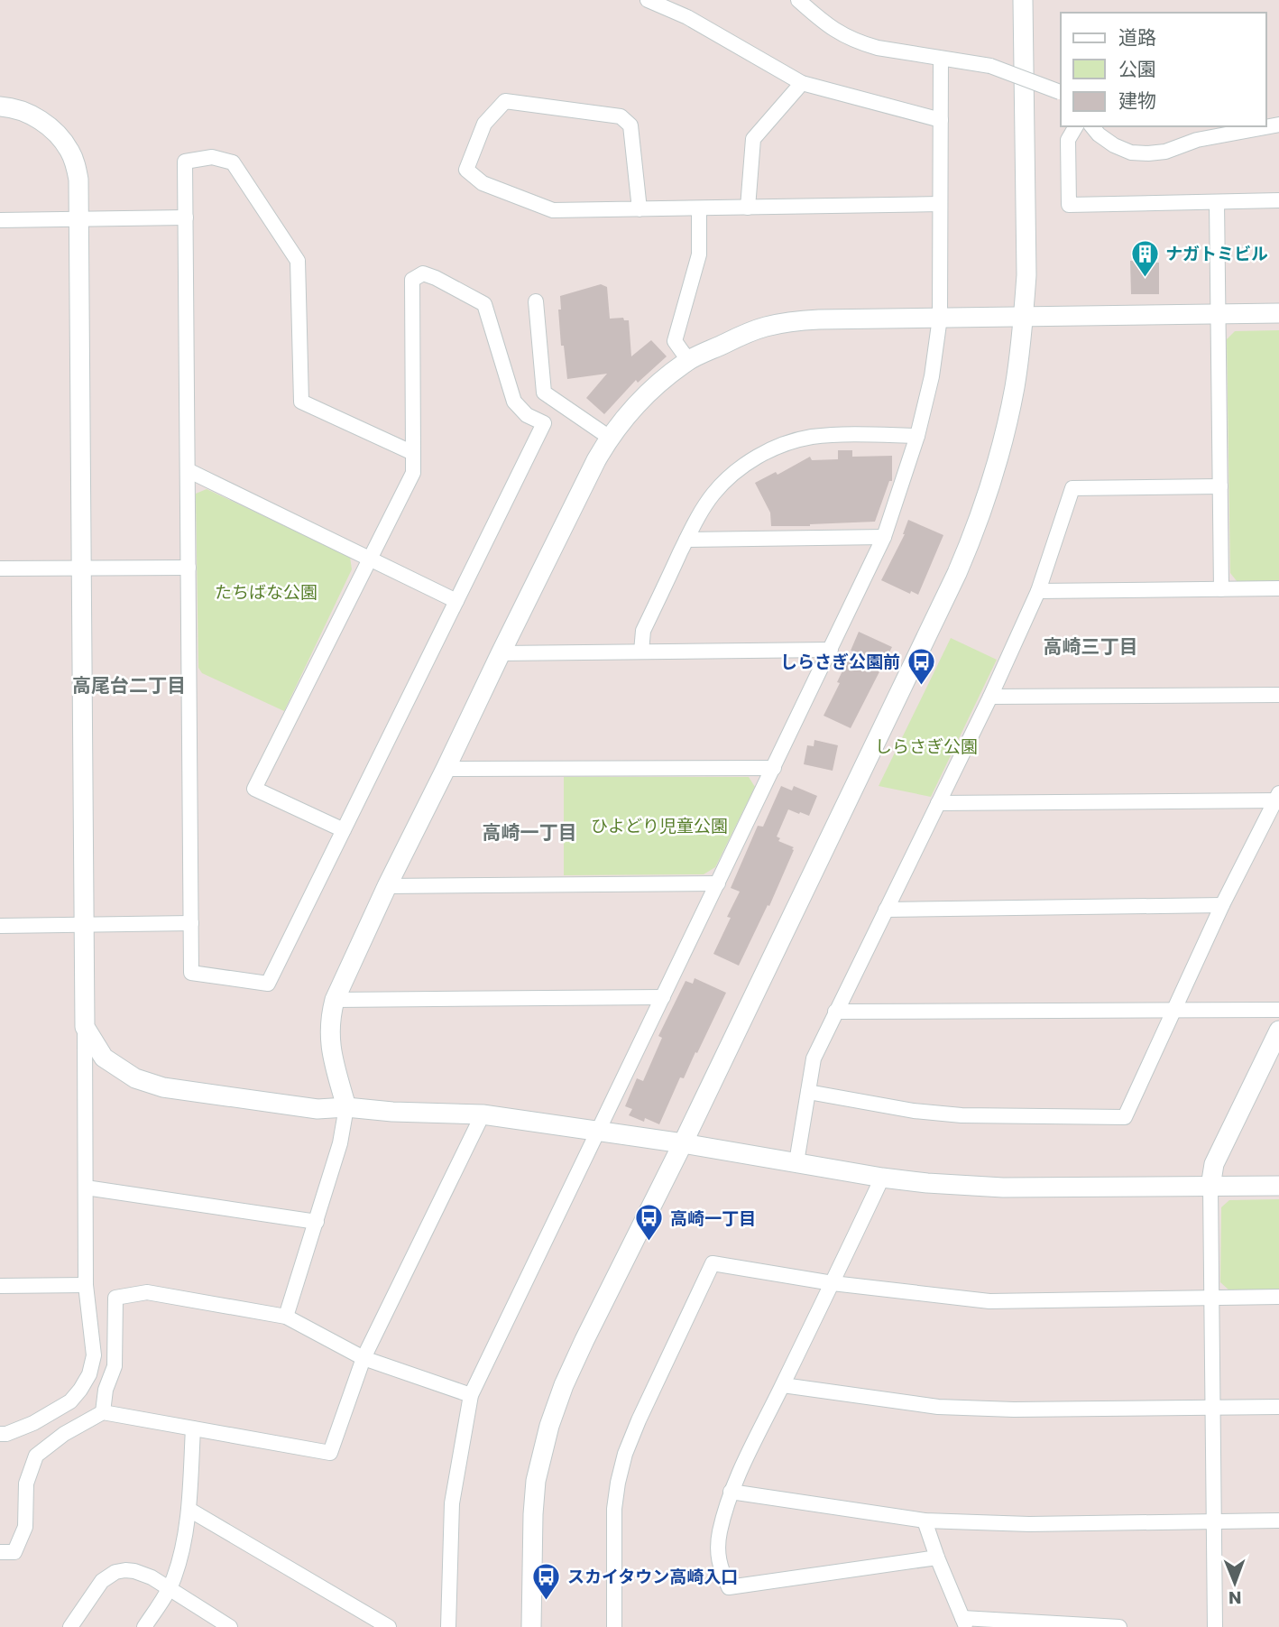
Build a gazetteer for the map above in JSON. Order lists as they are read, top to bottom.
{
  "districts": ["高崎三丁目", "高尾台二丁目", "高崎一丁目"],
  "parks": ["たちばな公園", "しらさぎ公園", "ひよどり児童公園"],
  "places": {
    "building": ["ナガトミビル"],
    "bus stop": ["しらさぎ公園前", "高崎一丁目", "スカイタウン高崎入口"]
  },
  "legend": ["道路", "公園", "建物"],
  "north": "bottom"
}
